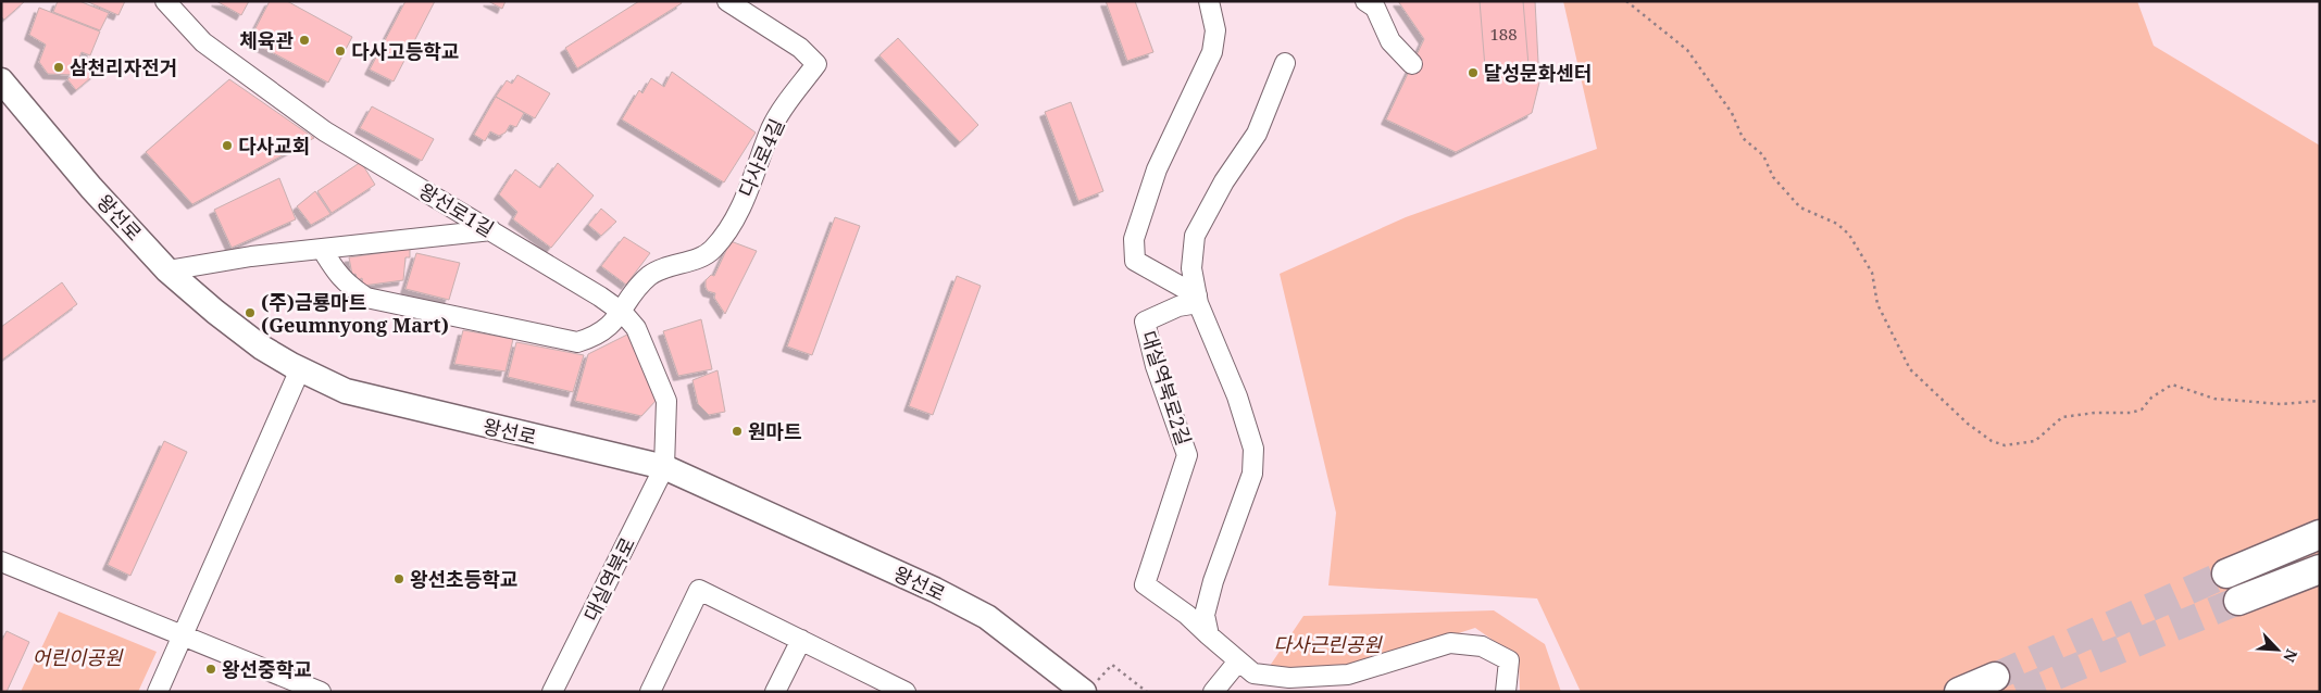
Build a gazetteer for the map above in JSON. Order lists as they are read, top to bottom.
{
  "streets": {
    "main road": ["왕선로"],
    "street": [
      "다사로4길",
      "왕선로1길",
      "대실역북로2길",
      "대실역북로"
    ]
  },
  "crossings": [
    ["다사로4길", "왕선로1길"],
    ["왕선로1길", "왕선로"],
    ["왕선로1길", "대실역북로"],
    ["왕선로", "대실역북로"]
  ],
  "parks": ["다사근린공원", "어린이공원"],
  "places": [
    "체육관",
    "다사고등학교",
    "삼천리자전거",
    "달성문화센터",
    "다사교회",
    "(주)금룡마트 (Geumnyong Mart)",
    "원마트",
    "왕선초등학교",
    "왕선중학교"
  ],
  "house_numbers": ["188"],
  "north": "bottom right"
}
